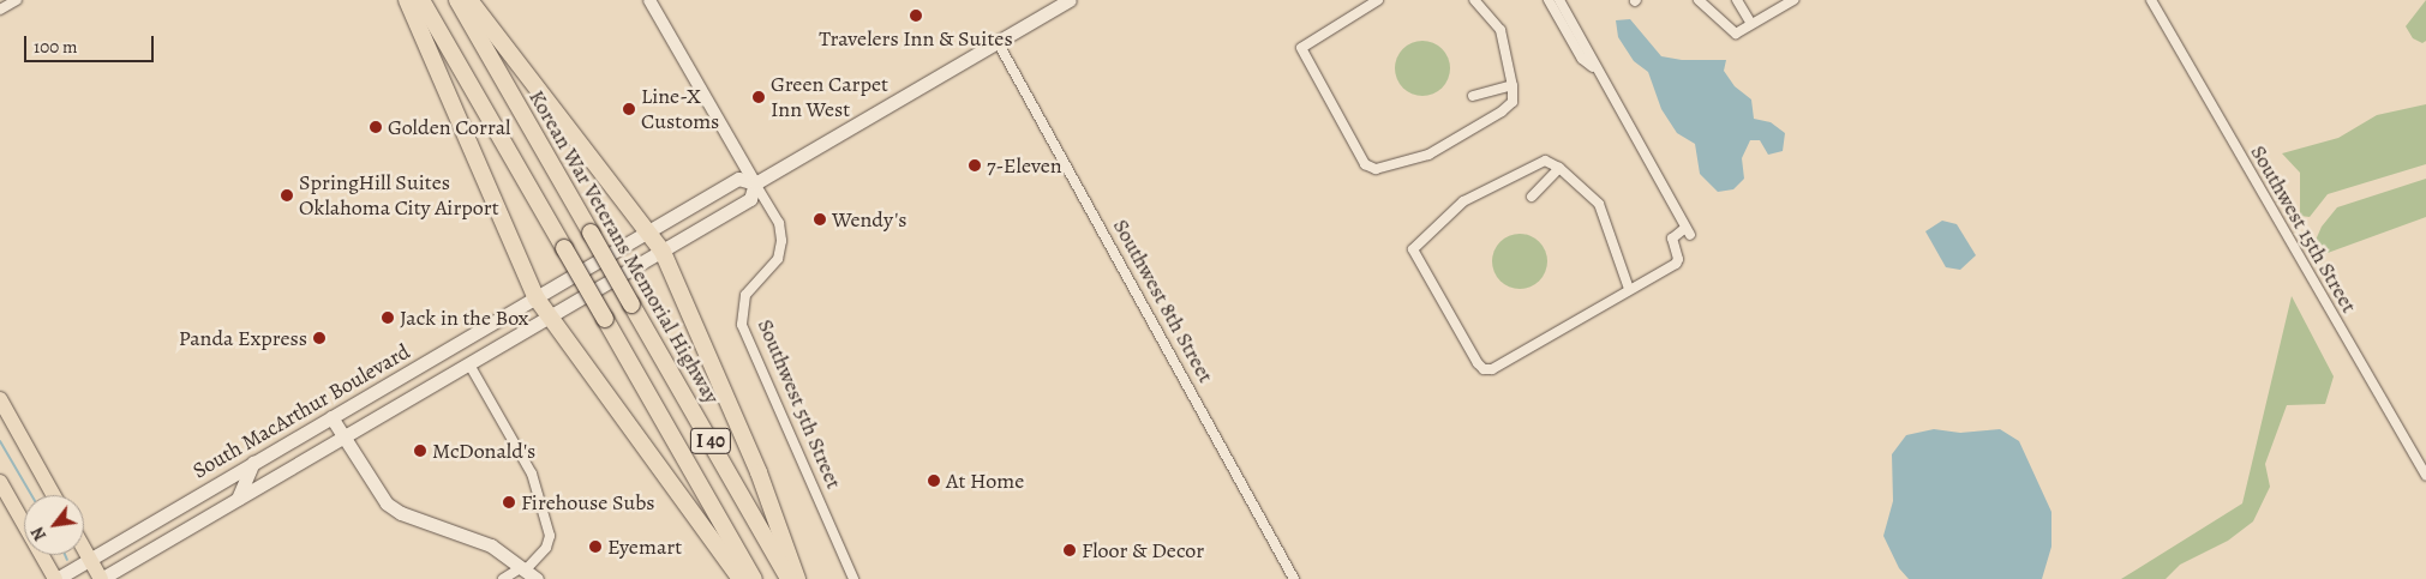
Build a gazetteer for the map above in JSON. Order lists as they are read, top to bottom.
{
  "streets": {
    "highway": ["Korean War Veterans Memorial Highway", "I 40"],
    "main road": ["South MacArthur Boulevard"],
    "street": ["Southwest 15th Street", "Southwest 8th Street", "Southwest 5th Street"]
  },
  "crossings": [
    ["Southwest 8th Street", "South MacArthur Boulevard"],
    ["Southwest 5th Street", "South MacArthur Boulevard"]
  ],
  "places": [
    "Travelers Inn & Suites",
    "Green Carpet Inn West",
    "Line-X Customs",
    "Golden Corral",
    "7-Eleven",
    "SpringHill Suites Oklahoma City Airport",
    "Wendy's",
    "Jack in the Box",
    "Panda Express",
    "McDonald's",
    "At Home",
    "Firehouse Subs",
    "Eyemart",
    "Floor & Decor"
  ],
  "scale_bar": "100 m",
  "north": "bottom left"
}
